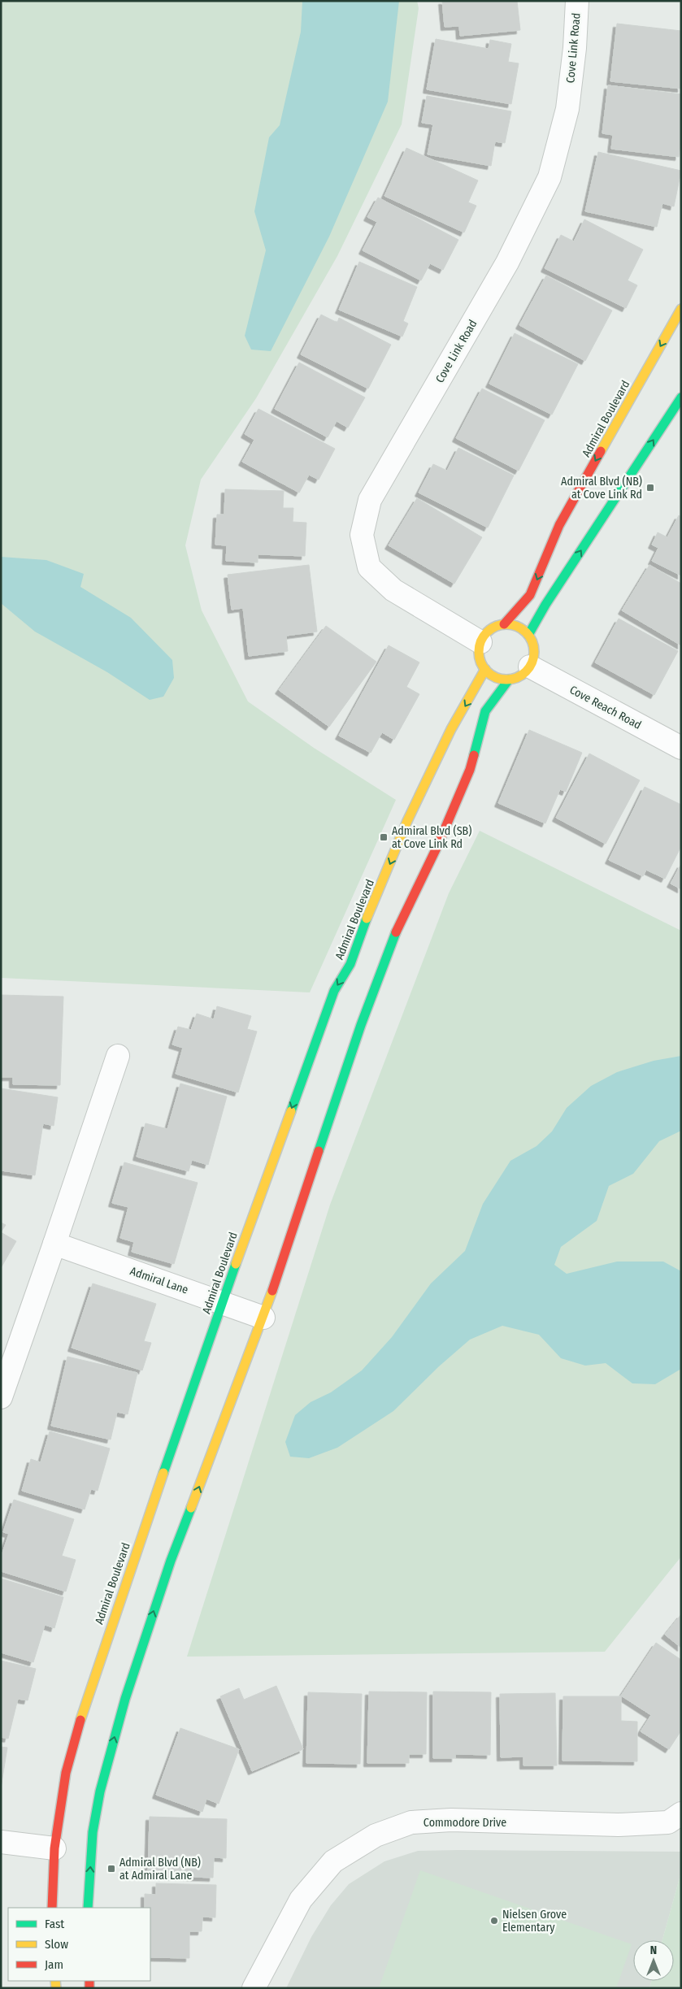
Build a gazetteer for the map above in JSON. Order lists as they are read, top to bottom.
{
  "streets": {
    "street": [
      "Cove Link Road",
      "Admiral Boulevard",
      "Cove Reach Road",
      "Admiral Lane",
      "Commodore Drive"
    ]
  },
  "crossings": [
    ["Cove Link Road", "Admiral Boulevard"],
    ["Cove Link Road", "Cove Reach Road"],
    ["Admiral Boulevard", "Cove Reach Road"],
    ["Admiral Boulevard", "Admiral Lane"]
  ],
  "places": {
    "transit": ["Admiral Blvd (NB) at Cove Link Rd", "Admiral Blvd (SB) at Cove Link Rd", "Admiral Blvd (NB) at Admiral Lane"],
    "other": ["Nielsen Grove Elementary"]
  },
  "legend": ["Fast", "Slow", "Jam"],
  "north": "top"
}
